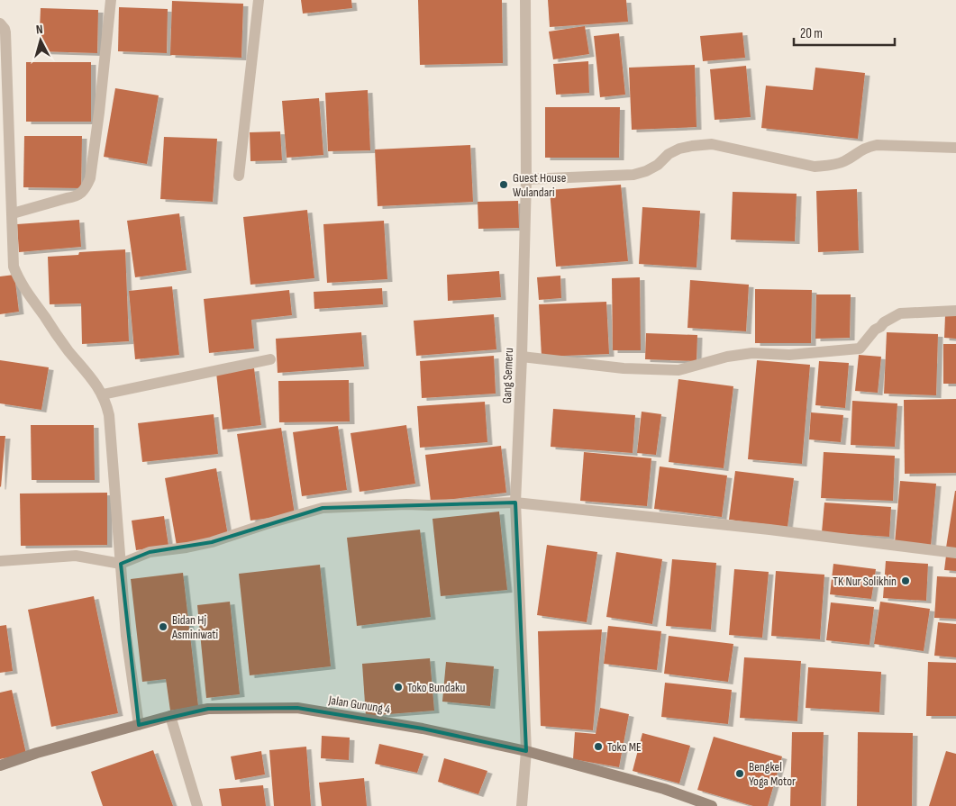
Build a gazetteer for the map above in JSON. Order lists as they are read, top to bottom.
{
  "streets": {
    "street": ["Gang Semeru", "Jalan Gunung 4"]
  },
  "crossings": [
    ["Gang Semeru", "Jalan Gunung 4"]
  ],
  "places": [
    "Guest House Wulandari",
    "TK Nur Solikhin",
    "Bidan Hj Asminiwati",
    "Toko Bundaku",
    "Toko ME",
    "Bengkel Yoga Motor"
  ],
  "scale_bar": "20 m",
  "north": "top"
}
